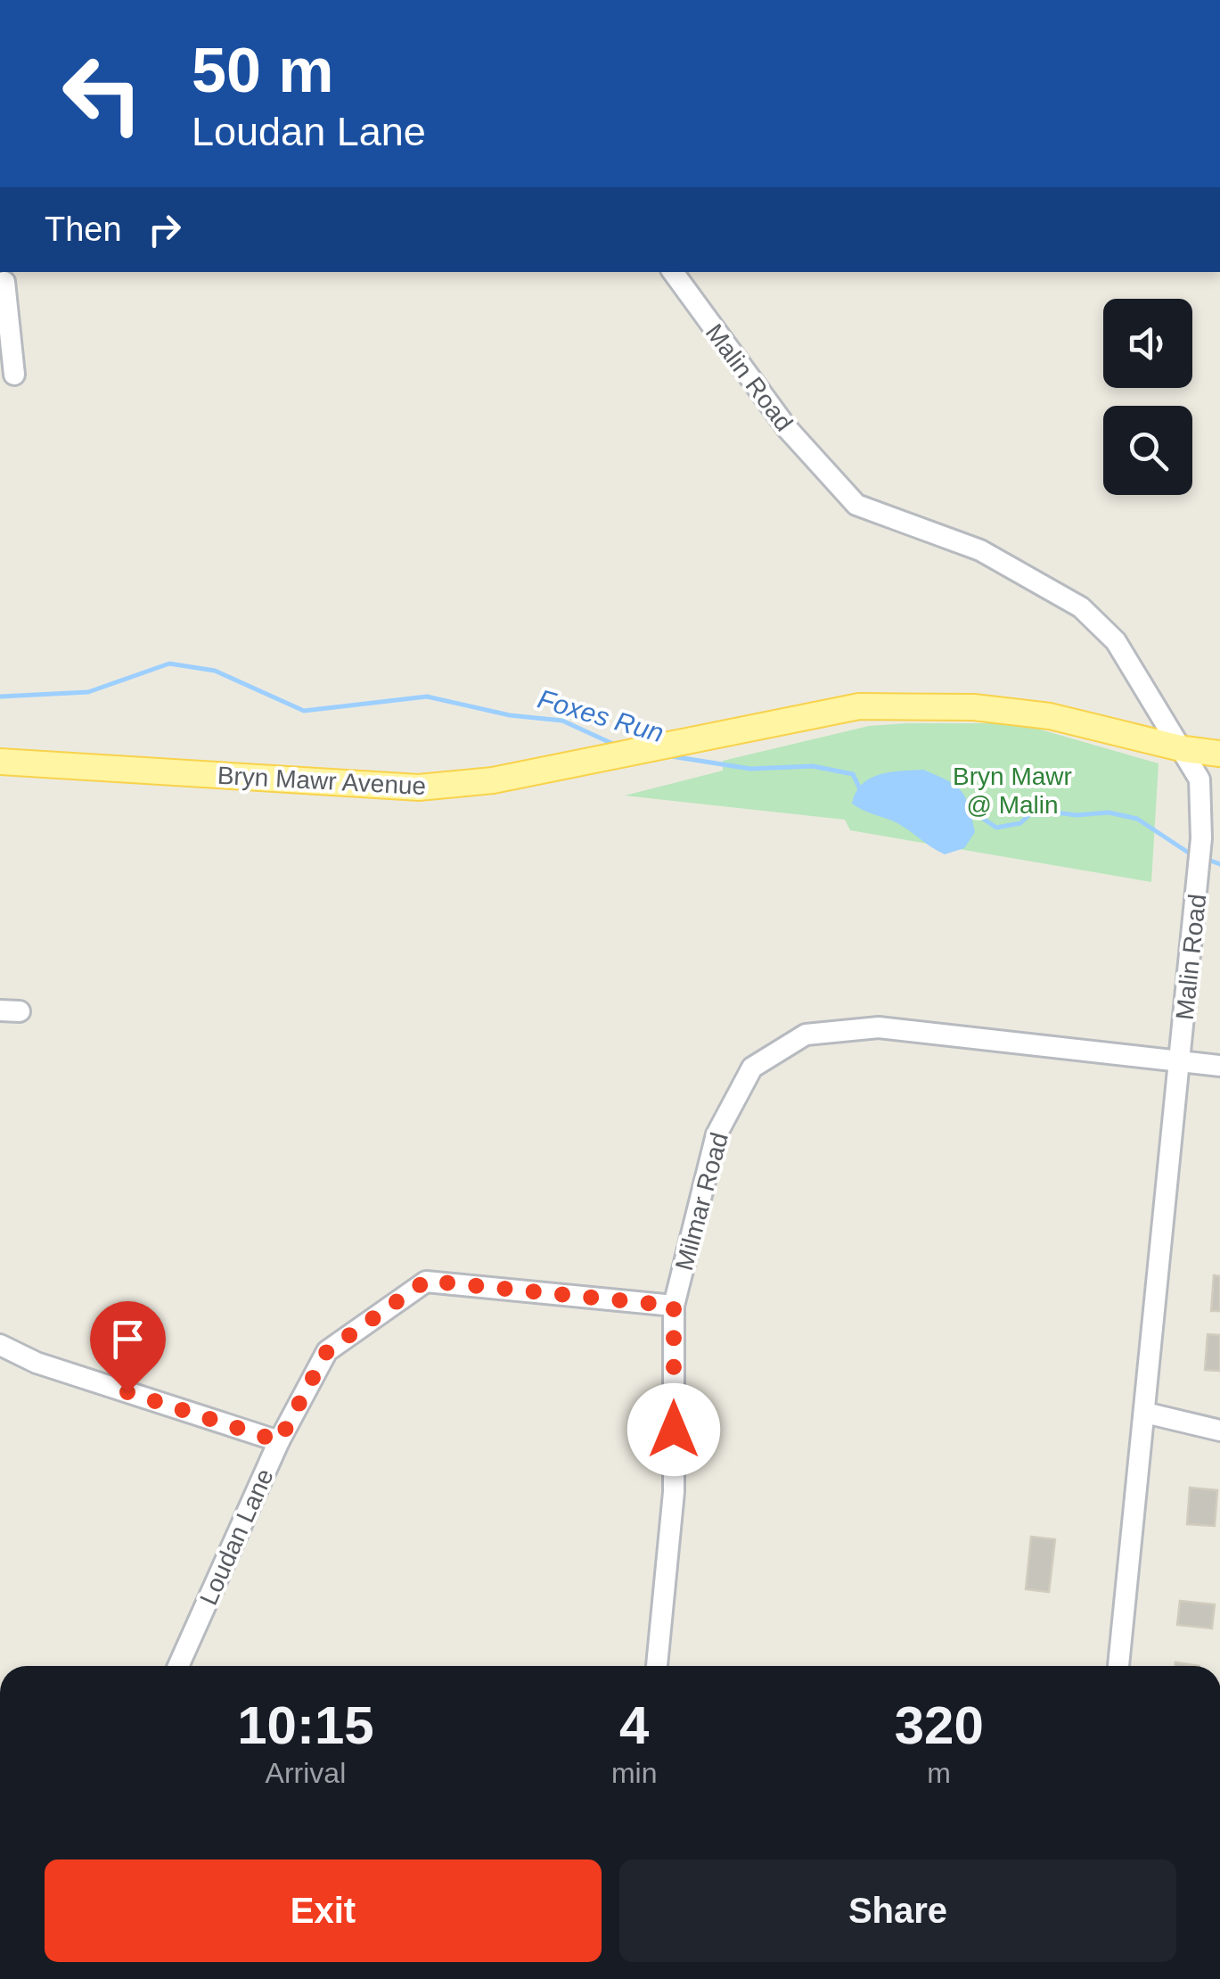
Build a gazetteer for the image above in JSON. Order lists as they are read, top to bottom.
{
  "streets": {
    "main road": ["Bryn Mawr Avenue"],
    "street": ["Malin Road", "Milmar Road", "Loudan Lane"]
  },
  "crossings": [
    ["Malin Road", "Bryn Mawr Avenue"],
    ["Malin Road", "Milmar Road"],
    ["Milmar Road", "Loudan Lane"]
  ],
  "water": ["Foxes Run"],
  "parks": ["Bryn Mawr @ Malin"],
  "page": {
    "turn": ["50 m", "Loudan Lane"],
    "then": "Then",
    "eta": [
      "10:15",
      "Arrival",
      "4",
      "min",
      "320",
      "m"
    ],
    "buttons": ["Exit", "Share"]
  }
}
